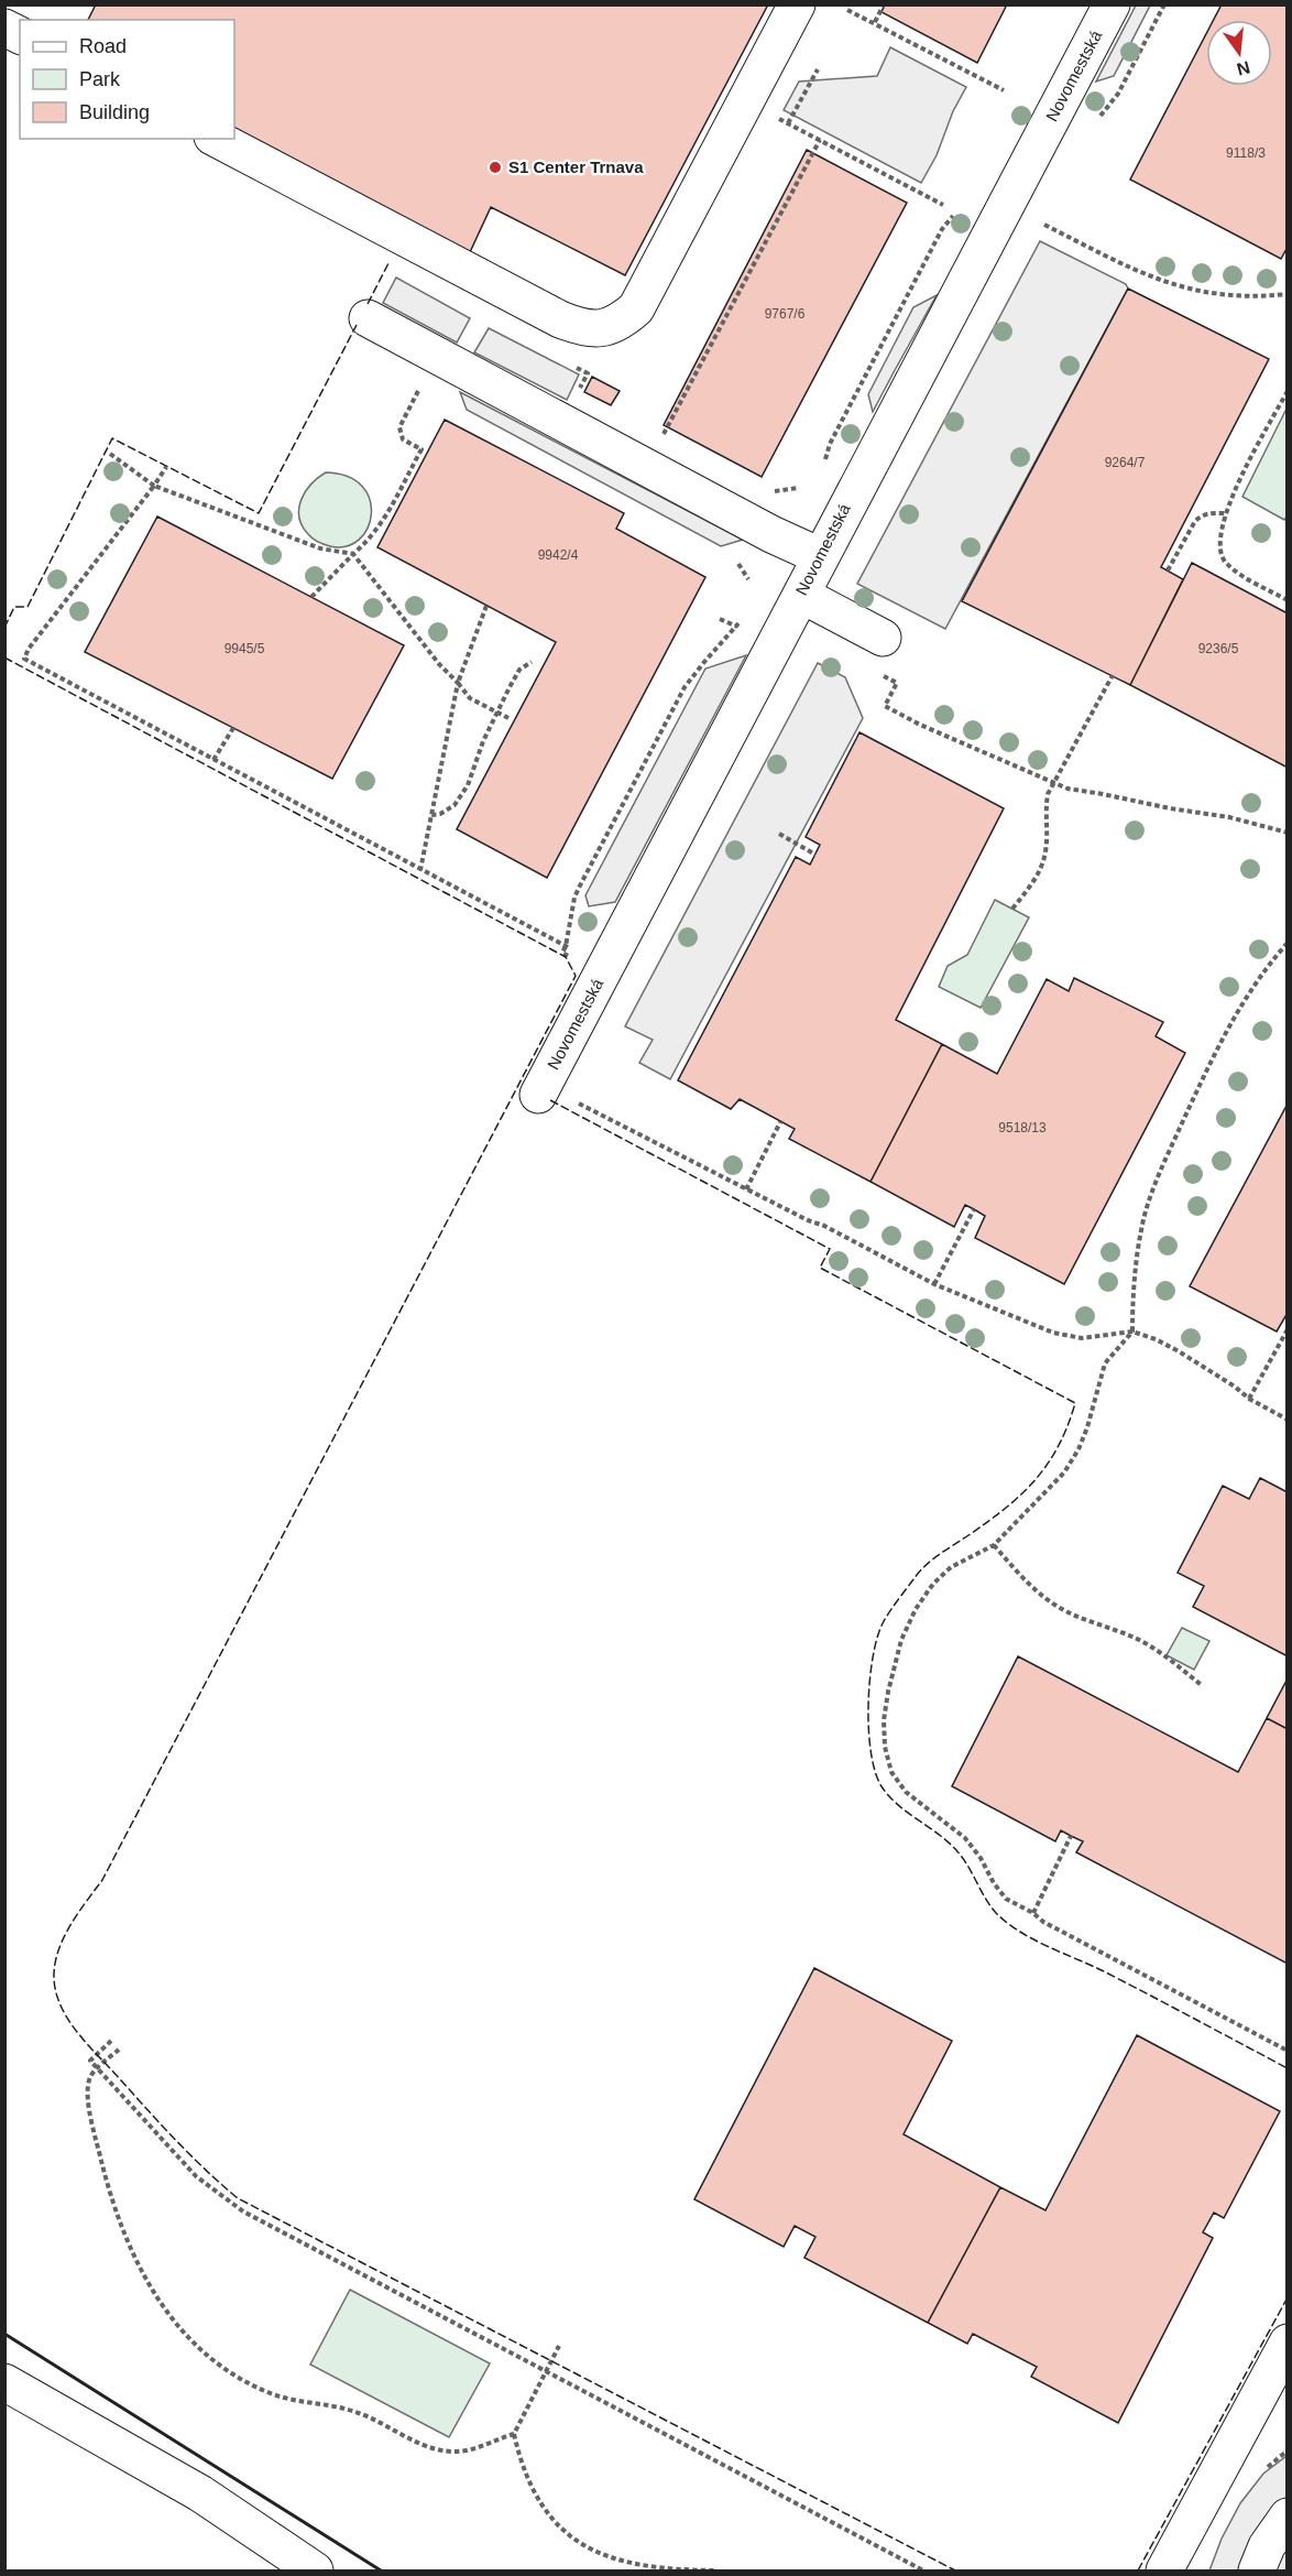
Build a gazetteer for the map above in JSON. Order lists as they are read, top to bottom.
{
  "streets": {
    "street": ["Novomestská"]
  },
  "places": ["S1 Center Trnava"],
  "house_numbers": [
    "9118/3",
    "9767/6",
    "9264/7",
    "9942/4",
    "9945/5",
    "9236/5",
    "9518/13"
  ],
  "legend": ["Road", "Park", "Building"],
  "north": "bottom"
}
